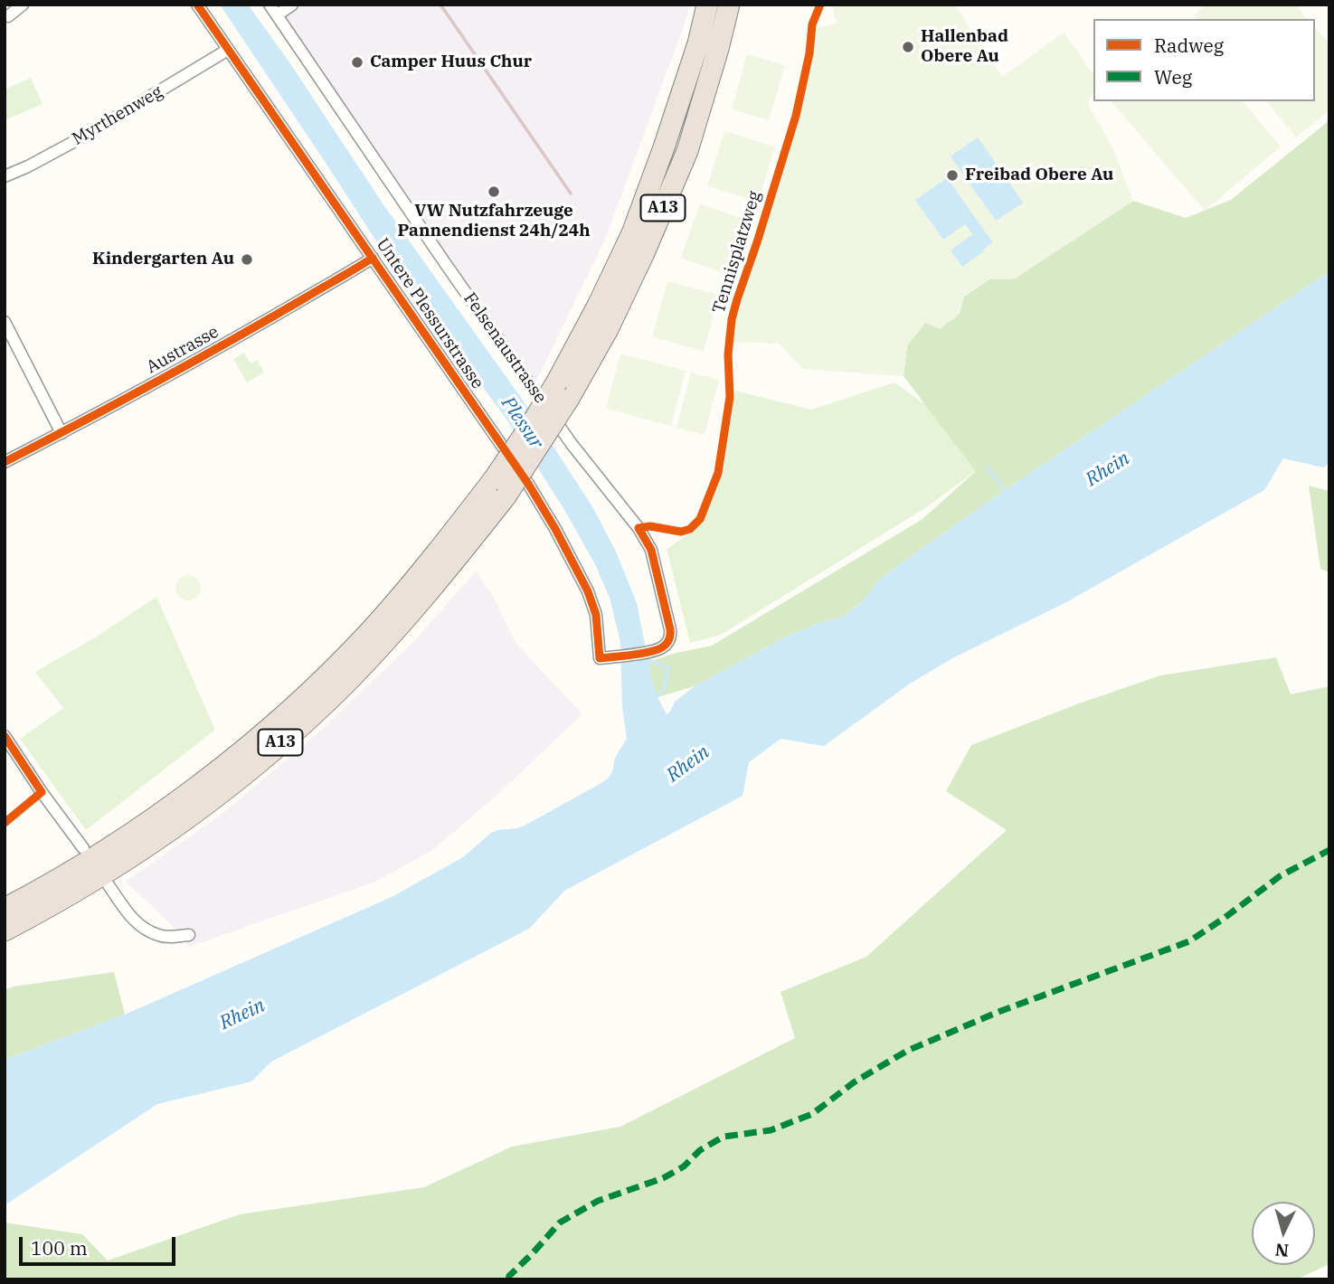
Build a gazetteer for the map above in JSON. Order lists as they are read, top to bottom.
{
  "streets": {
    "highway": ["A13"],
    "street": [
      "Myrthenweg",
      "Untere Plessurstrasse",
      "Felsenaustrasse",
      "Austrasse"
    ],
    "cycle path": ["Tennisplatzweg"]
  },
  "crossings": [
    ["Myrthenweg", "Untere Plessurstrasse"],
    ["Untere Plessurstrasse", "Felsenaustrasse"],
    ["Untere Plessurstrasse", "Austrasse"]
  ],
  "water": ["Plessur", "Rhein"],
  "places": [
    "Hallenbad Obere Au",
    "Camper Huus Chur",
    "Freibad Obere Au",
    "VW Nutzfahrzeuge Pannendienst 24h/24h",
    "Kindergarten Au"
  ],
  "legend": ["Radweg", "Weg"],
  "scale_bar": "100 m",
  "north": "bottom"
}
